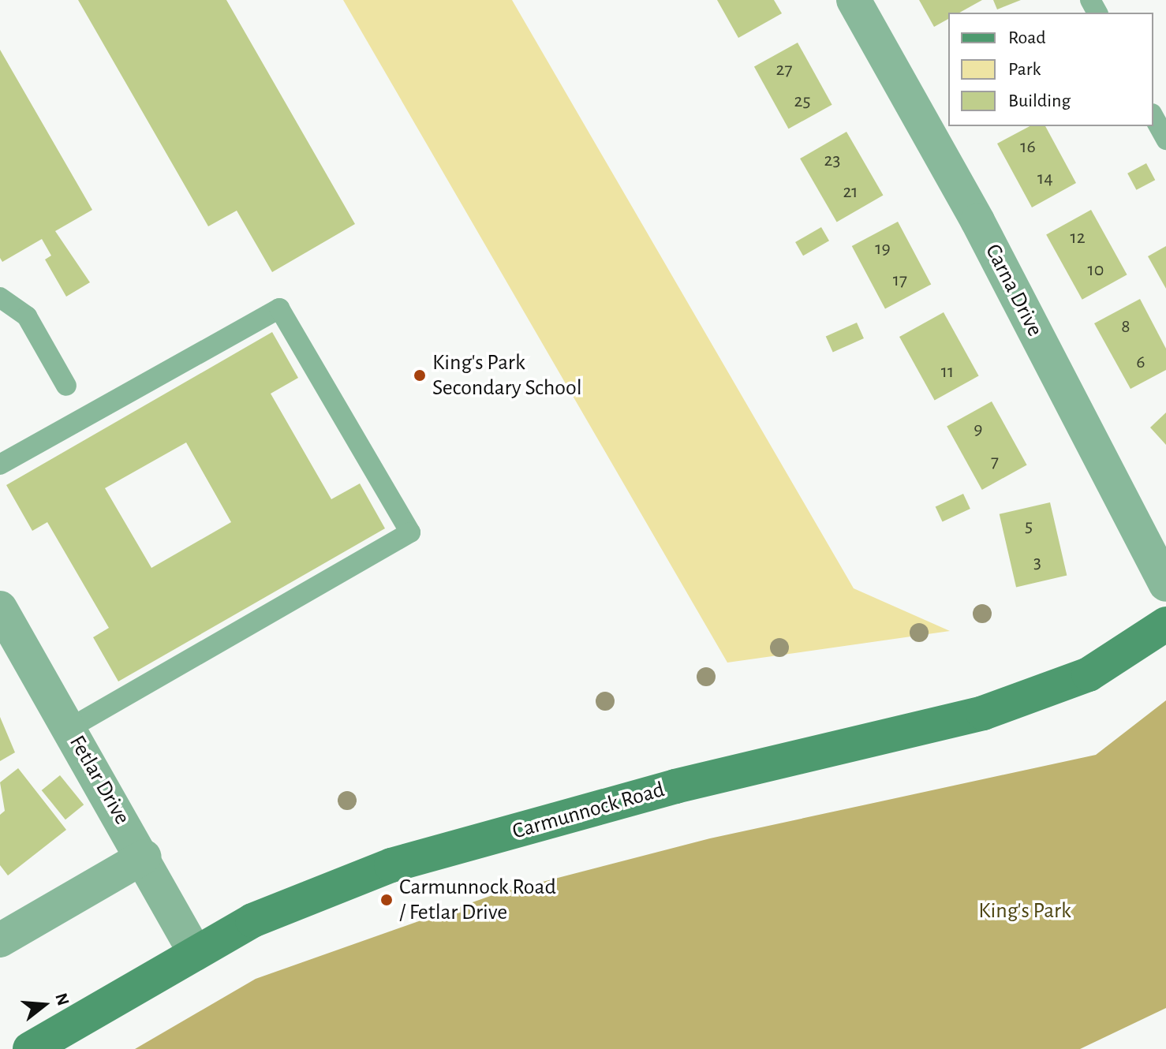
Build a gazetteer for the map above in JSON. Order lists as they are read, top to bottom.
{
  "streets": {
    "main road": ["Carmunnock Road"],
    "street": ["Carna Drive", "Fetlar Drive"]
  },
  "crossings": [
    ["Fetlar Drive", "Carmunnock Road"]
  ],
  "parks": ["King's Park"],
  "places": ["King's Park Secondary School", "Carmunnock Road / Fetlar Drive"],
  "house_numbers": [
    "27",
    "25",
    "16",
    "23",
    "14",
    "21",
    "12",
    "19",
    "10",
    "17",
    "8",
    "6",
    "11",
    "9",
    "7",
    "5",
    "3"
  ],
  "legend": ["Road", "Park", "Building"],
  "north": "right"
}
